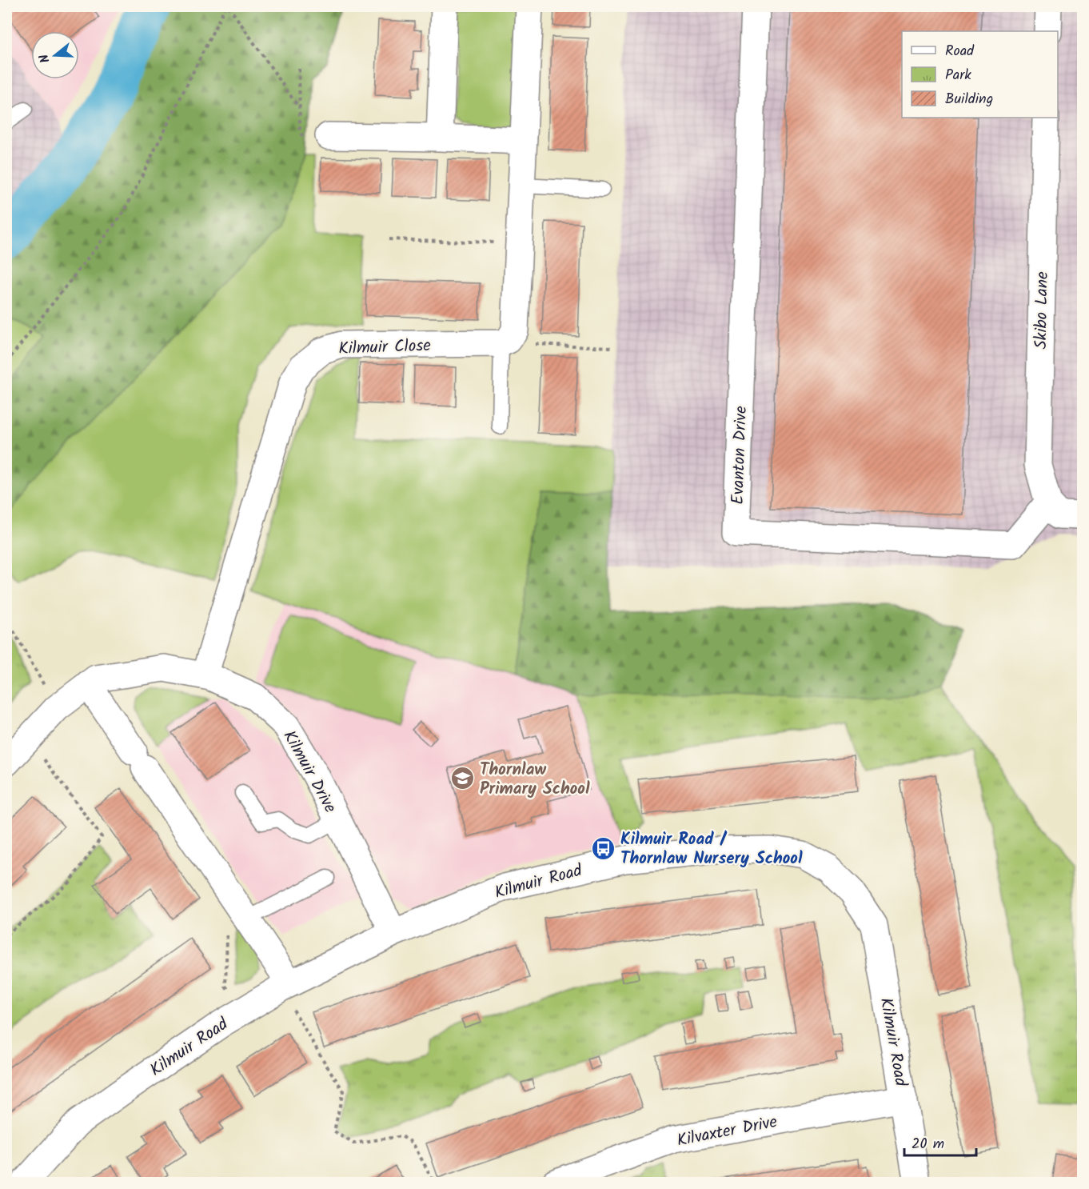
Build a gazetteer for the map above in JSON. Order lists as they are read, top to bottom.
{
  "streets": {
    "street": [
      "Skibo Lane",
      "Kilmuir Close",
      "Evanton Drive",
      "Kilmuir Drive",
      "Kilmuir Road",
      "Kilvaxter Drive"
    ]
  },
  "crossings": [
    ["Skibo Lane", "Evanton Drive"],
    ["Kilmuir Close", "Kilmuir Drive"],
    ["Kilmuir Drive", "Kilmuir Road"],
    ["Kilmuir Road", "Kilvaxter Drive"]
  ],
  "places": {
    "school or university": ["Thornlaw Primary School"],
    "bus stop": ["Kilmuir Road / Thornlaw Nursery School"]
  },
  "legend": ["Road", "Park", "Building"],
  "scale_bar": "20 m",
  "north": "left"
}
